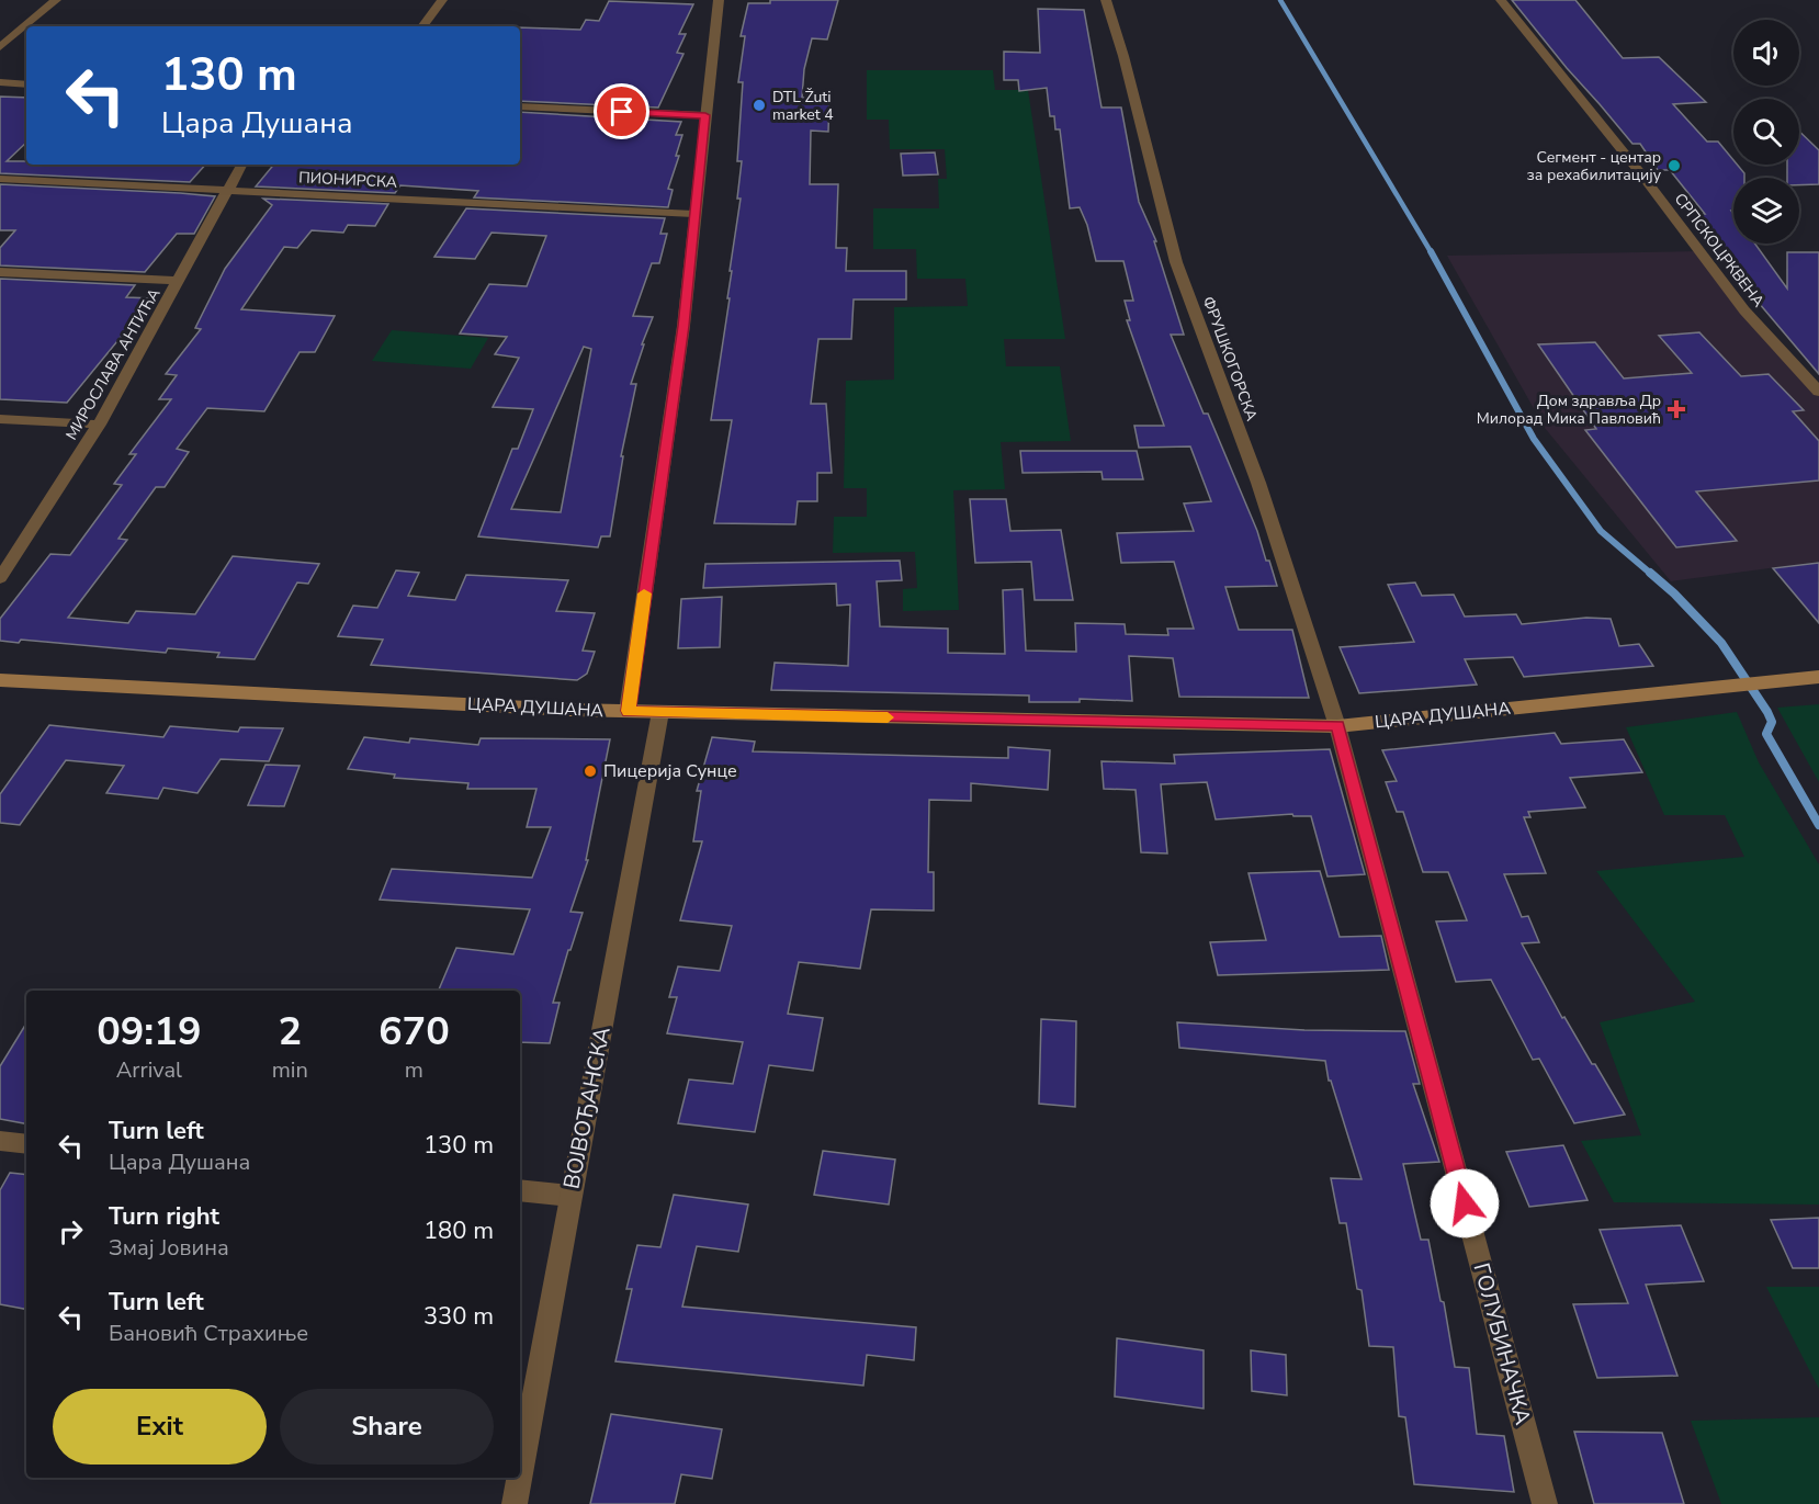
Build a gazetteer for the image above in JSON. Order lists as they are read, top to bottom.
{
  "streets": {
    "main road": ["ЦАРА ДУШАНА"],
    "street": [
      "ПИОНИРСКА",
      "СРПСКОЦРКВЕНА",
      "ФРУШКОГОРСКА",
      "МИРОСЛАВА АНТИЋА",
      "ВОЈВОЂАНСКА",
      "ГОЛУБИНАЧКА"
    ]
  },
  "crossings": [
    ["ПИОНИРСКА", "МИРОСЛАВА АНТИЋА"],
    ["ФРУШКОГОРСКА", "ЦАРА ДУШАНА"],
    ["ФРУШКОГОРСКА", "ГОЛУБИНАЧКА"],
    ["ЦАРА ДУШАНА", "ВОЈВОЂАНСКА"],
    ["ЦАРА ДУШАНА", "ГОЛУБИНАЧКА"]
  ],
  "places": {
    "other": ["DTL Žuti market 4", "Сегмент - центар за рехабилитацију", "Пицерија Сунце"],
    "health": ["Дом здравља Др Милорад Мика Павловић"]
  },
  "page": {
    "turn": ["130 m", "Цара Душана"],
    "eta": [
      "09:19",
      "Arrival",
      "2",
      "min",
      "670",
      "m"
    ],
    "list": [
      {
        "name": "Turn left",
        "note": "Цара Душана",
        "value": "130 m"
      },
      {
        "name": "Turn right",
        "note": "Змај Јовина",
        "value": "180 m"
      },
      {
        "name": "Turn left",
        "note": "Бановић Страхиње",
        "value": "330 m"
      }
    ],
    "buttons": ["Exit", "Share"]
  }
}
